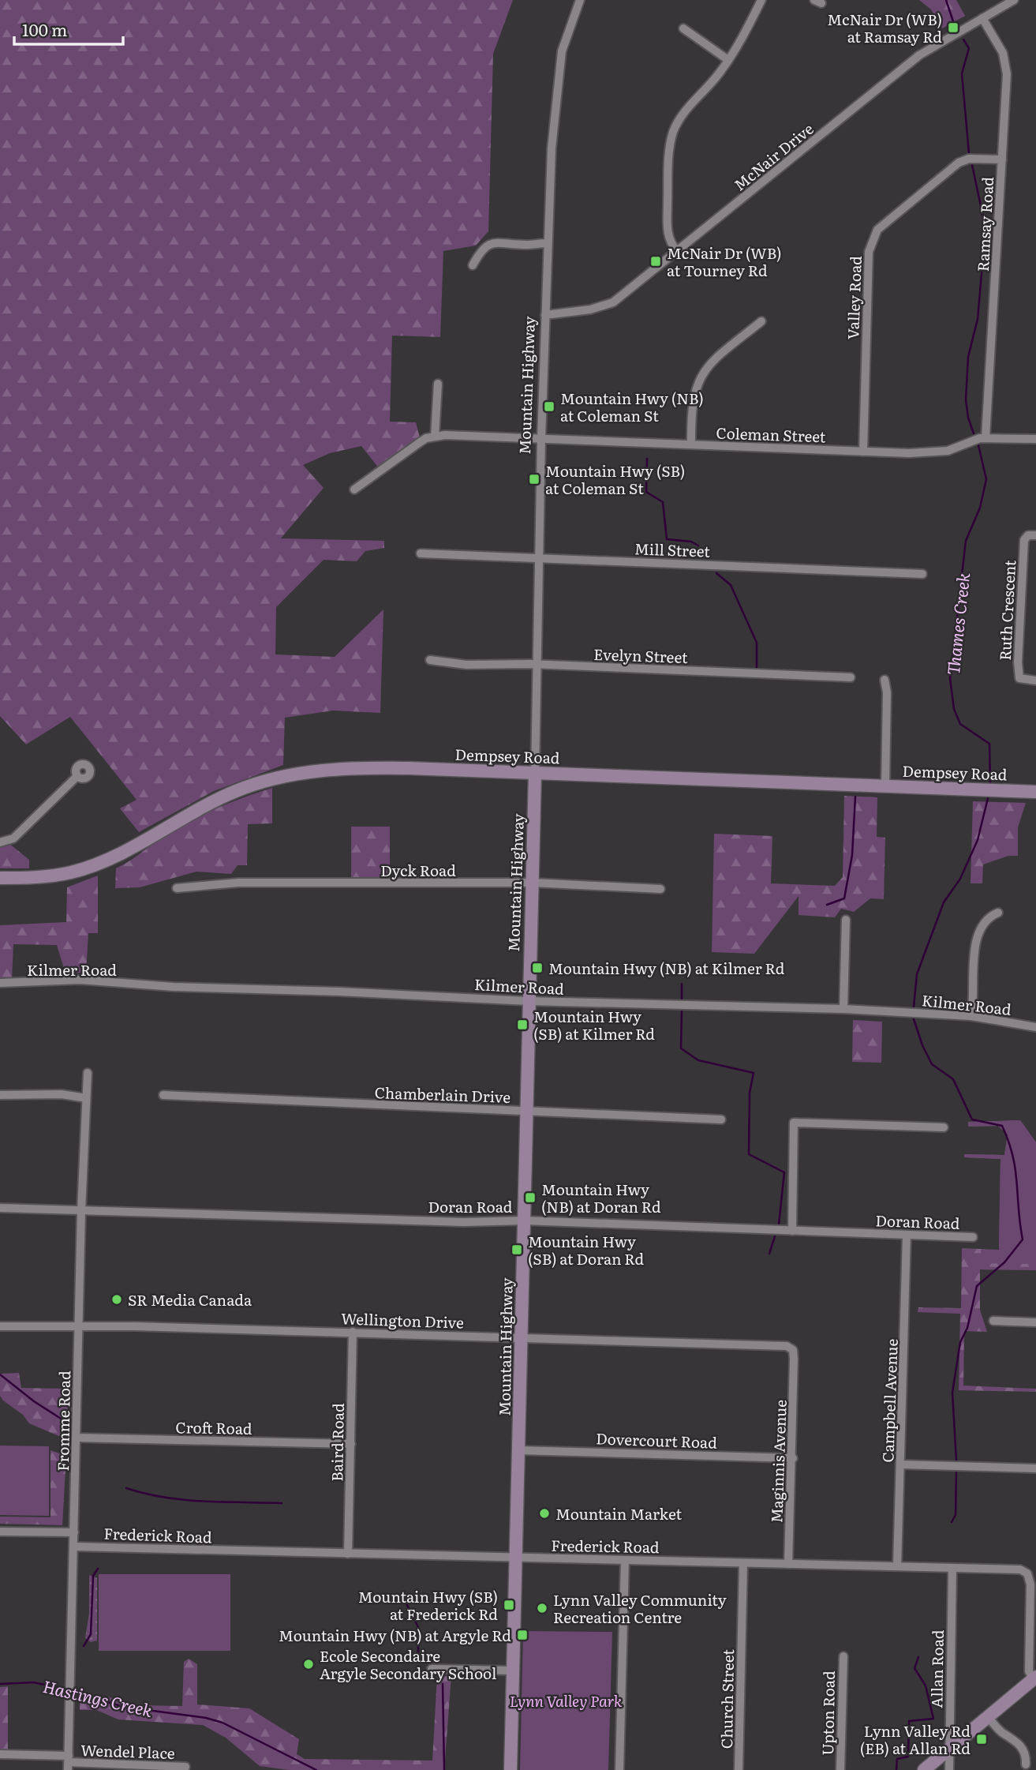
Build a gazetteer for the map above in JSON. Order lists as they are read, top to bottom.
{
  "streets": {
    "street": [
      "McNair Drive",
      "Ramsay Road",
      "Valley Road",
      "Mountain Highway",
      "Coleman Street",
      "Mill Street",
      "Ruth Crescent",
      "Evelyn Street",
      "Dempsey Road",
      "Dyck Road",
      "Kilmer Road",
      "Chamberlain Drive",
      "Doran Road",
      "Wellington Drive",
      "Campbell Avenue",
      "Fromme Road",
      "Croft Road",
      "Dovercourt Road",
      "Baird Road",
      "Maginnis Avenue",
      "Frederick Road",
      "Allan Road",
      "Church Street",
      "Upton Road",
      "Wendel Place"
    ]
  },
  "crossings": [
    ["McNair Drive", "Ramsay Road"],
    ["McNair Drive", "Mountain Highway"],
    ["Ramsay Road", "Valley Road"],
    ["Ramsay Road", "Coleman Street"],
    ["Valley Road", "Coleman Street"],
    ["Mountain Highway", "Coleman Street"],
    ["Mountain Highway", "Mill Street"],
    ["Mountain Highway", "Evelyn Street"],
    ["Mountain Highway", "Dempsey Road"],
    ["Mountain Highway", "Dyck Road"],
    ["Mountain Highway", "Kilmer Road"],
    ["Mountain Highway", "Chamberlain Drive"],
    ["Mountain Highway", "Doran Road"],
    ["Mountain Highway", "Wellington Drive"],
    ["Mountain Highway", "Dovercourt Road"],
    ["Mountain Highway", "Frederick Road"],
    ["Doran Road", "Campbell Avenue"],
    ["Doran Road", "Fromme Road"],
    ["Wellington Drive", "Fromme Road"],
    ["Wellington Drive", "Baird Road"],
    ["Wellington Drive", "Maginnis Avenue"],
    ["Campbell Avenue", "Frederick Road"],
    ["Fromme Road", "Croft Road"],
    ["Fromme Road", "Frederick Road"],
    ["Fromme Road", "Wendel Place"],
    ["Croft Road", "Baird Road"],
    ["Dovercourt Road", "Maginnis Avenue"],
    ["Baird Road", "Frederick Road"],
    ["Maginnis Avenue", "Frederick Road"],
    ["Frederick Road", "Allan Road"],
    ["Frederick Road", "Church Street"]
  ],
  "water": ["Thames Creek", "Hastings Creek"],
  "parks": ["Lynn Valley Park"],
  "places": {
    "transit": [
      "McNair Dr (WB) at Ramsay Rd",
      "McNair Dr (WB) at Tourney Rd",
      "Mountain Hwy (NB) at Coleman St",
      "Mountain Hwy (SB) at Coleman St",
      "Mountain Hwy (NB) at Kilmer Rd",
      "Mountain Hwy (SB) at Kilmer Rd",
      "Mountain Hwy (NB) at Doran Rd",
      "Mountain Hwy (SB) at Doran Rd",
      "Mountain Hwy (SB) at Frederick Rd",
      "Mountain Hwy (NB) at Argyle Rd",
      "Lynn Valley Rd (EB) at Allan Rd"
    ],
    "other": [
      "SR Media Canada",
      "Mountain Market",
      "Lynn Valley Community Recreation Centre",
      "Ecole Secondaire Argyle Secondary School"
    ]
  },
  "scale_bar": "100 m"
}
